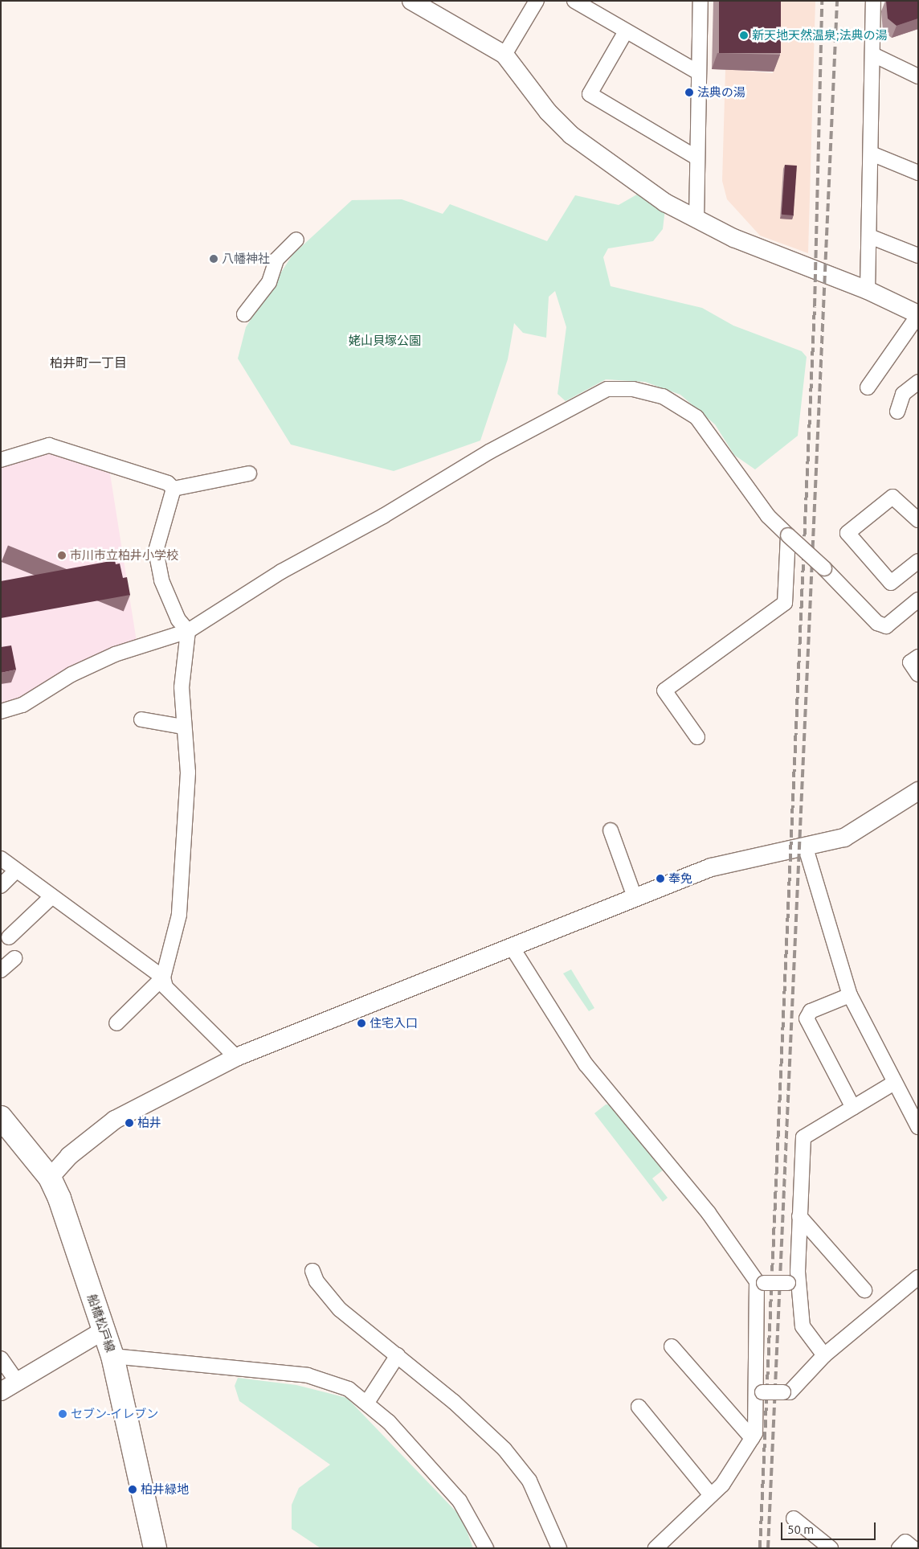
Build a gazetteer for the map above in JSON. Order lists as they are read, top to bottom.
{
  "streets": {
    "main road": ["船橋松戸線"]
  },
  "districts": ["柏井町一丁目"],
  "parks": ["姥山貝塚公園"],
  "places": [
    "新天地天然温泉;法典の湯",
    "法典の湯",
    "八幡神社",
    "市川市立柏井小学校",
    "奉免",
    "住宅入口",
    "柏井",
    "セブン-イレブン",
    "柏井緑地"
  ],
  "scale_bar": "50 m"
}
